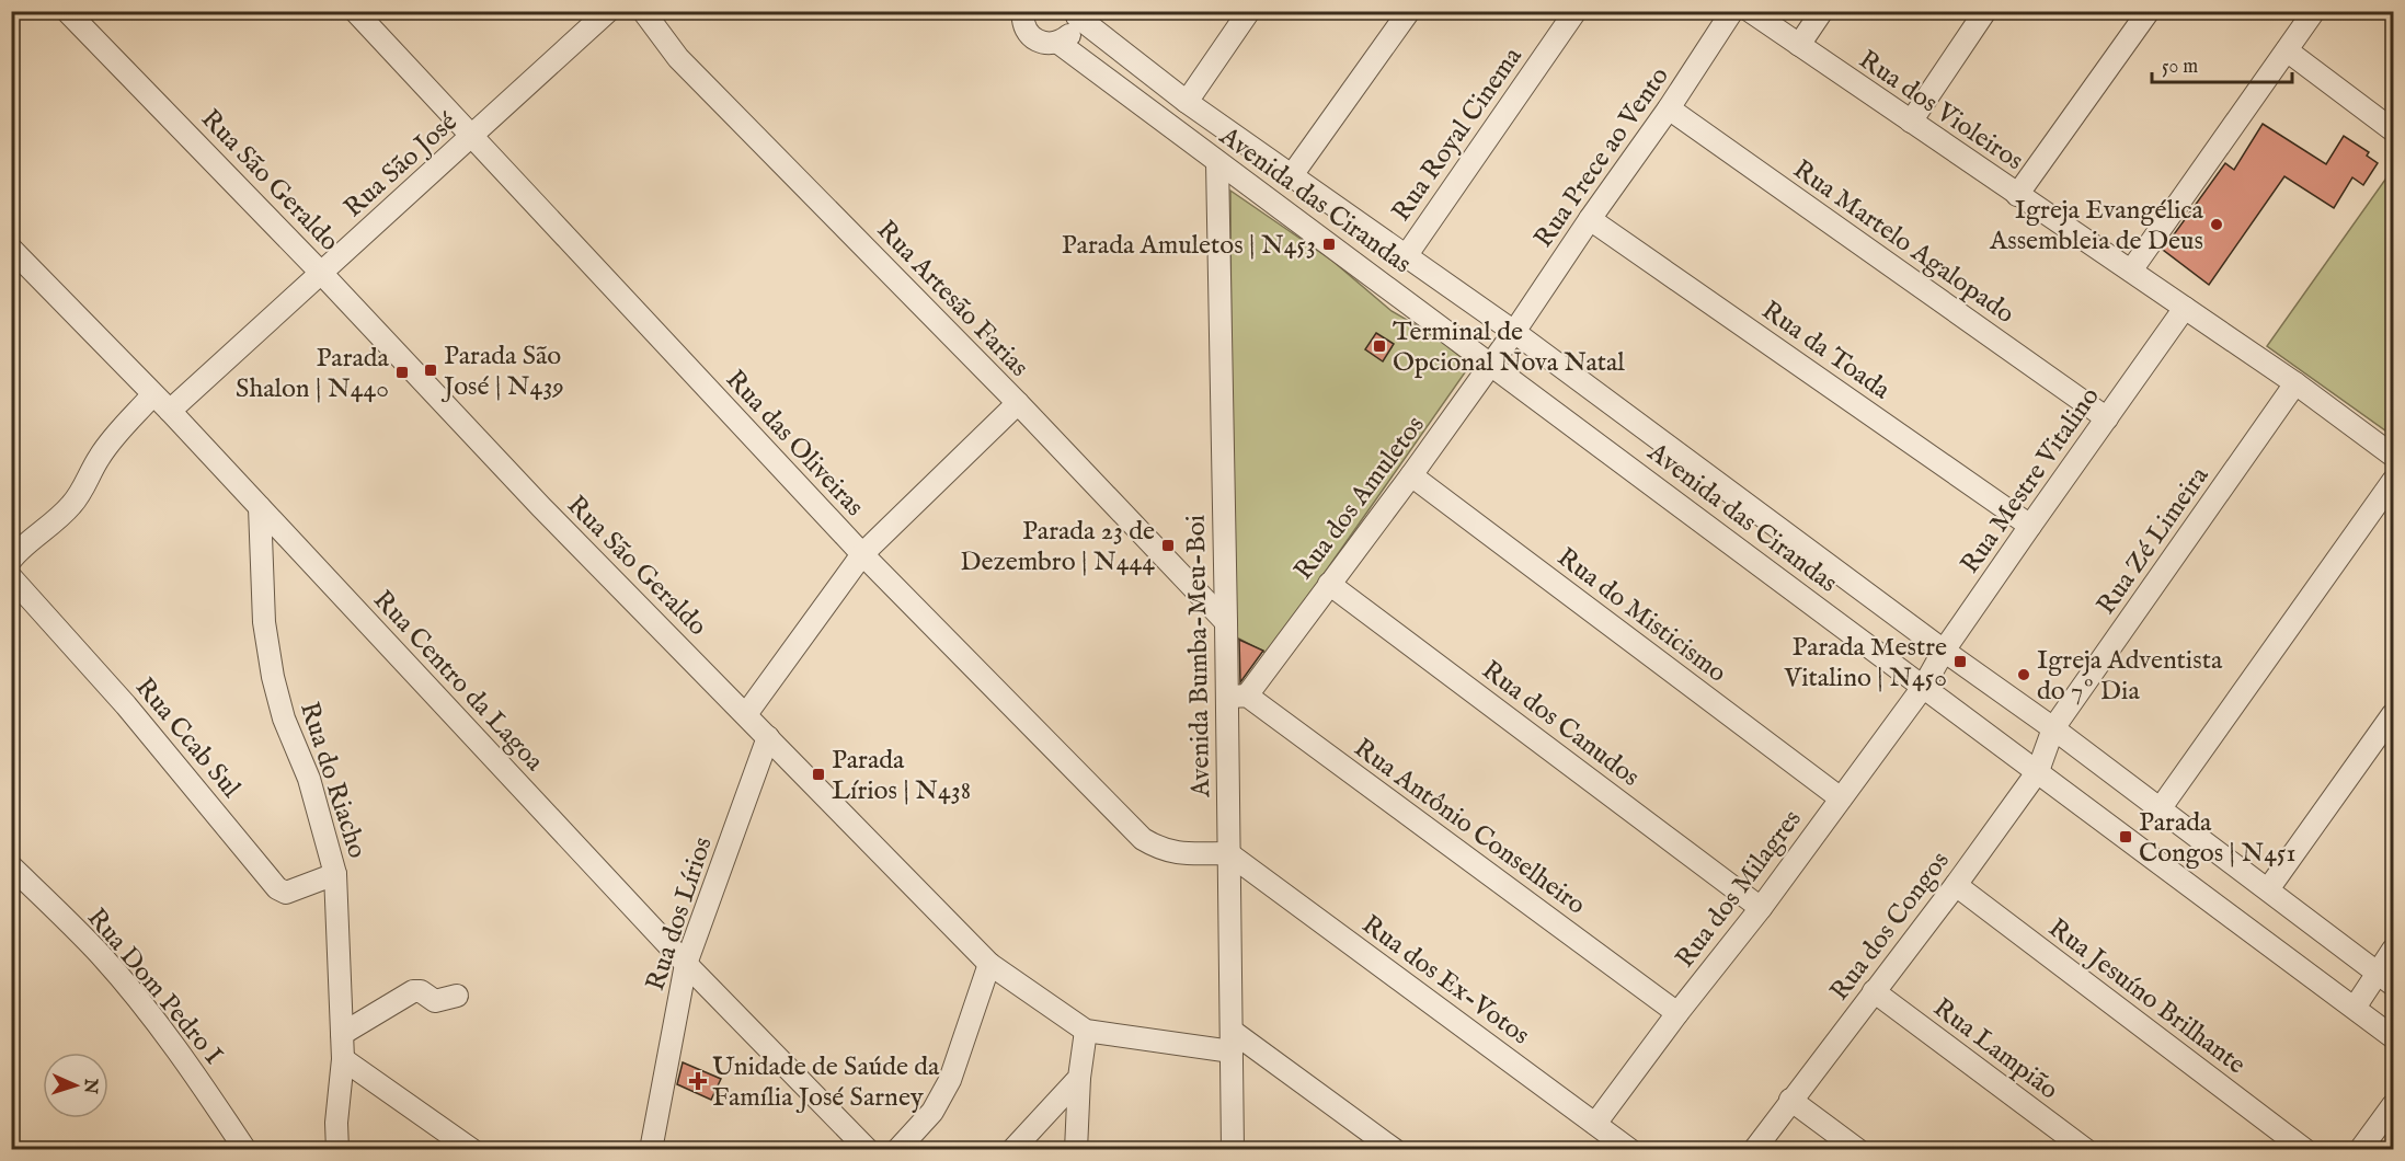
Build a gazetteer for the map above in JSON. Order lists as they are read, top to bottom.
{
  "streets": {
    "street": [
      "Rua dos Violeiros",
      "Rua Royal Cinema",
      "Rua Prece ao Vento",
      "Rua São José",
      "Rua São Geraldo",
      "Avenida das Cirandas",
      "Rua Martelo Agalopado",
      "Rua Artesão Farias",
      "Rua da Toada",
      "Rua das Oliveiras",
      "Rua Mestre Vitalino",
      "Rua dos Amuletos",
      "Rua Zé Limeira",
      "Rua do Misticismo",
      "Avenida Bumba-Meu-Boi",
      "Rua Centro da Lagoa",
      "Rua dos Canudos",
      "Rua Ccab Sul",
      "Rua do Riacho",
      "Rua Antônio Conselheiro",
      "Rua dos Milagres",
      "Rua dos Lírios",
      "Rua dos Congos",
      "Rua dos Ex-Votos",
      "Rua Dom Pedro I",
      "Rua Jesuíno Brilhante",
      "Rua Lampião"
    ]
  },
  "crossings": [
    ["Rua dos Violeiros", "Rua Mestre Vitalino"],
    ["Rua dos Violeiros", "Rua Zé Limeira"],
    ["Rua Royal Cinema", "Avenida das Cirandas"],
    ["Rua Prece ao Vento", "Avenida das Cirandas"],
    ["Rua Prece ao Vento", "Rua Martelo Agalopado"],
    ["Rua Prece ao Vento", "Rua da Toada"],
    ["Rua Prece ao Vento", "Rua dos Amuletos"],
    ["Rua São José", "Rua São Geraldo"],
    ["Rua São José", "Rua das Oliveiras"],
    ["Rua São José", "Rua Centro da Lagoa"],
    ["Rua São Geraldo", "Avenida Bumba-Meu-Boi"],
    ["Rua São Geraldo", "Rua dos Lírios"],
    ["Avenida das Cirandas", "Rua Mestre Vitalino"],
    ["Avenida das Cirandas", "Rua dos Amuletos"],
    ["Avenida das Cirandas", "Rua Zé Limeira"],
    ["Avenida das Cirandas", "Avenida Bumba-Meu-Boi"],
    ["Avenida das Cirandas", "Rua dos Milagres"],
    ["Avenida das Cirandas", "Rua dos Congos"],
    ["Rua Martelo Agalopado", "Rua Mestre Vitalino"],
    ["Rua Artesão Farias", "Avenida Bumba-Meu-Boi"],
    ["Rua da Toada", "Rua Mestre Vitalino"],
    ["Rua das Oliveiras", "Avenida Bumba-Meu-Boi"],
    ["Rua das Oliveiras", "Rua dos Ex-Votos"],
    ["Rua Mestre Vitalino", "Rua dos Milagres"],
    ["Rua dos Amuletos", "Rua do Misticismo"],
    ["Rua dos Amuletos", "Avenida Bumba-Meu-Boi"],
    ["Rua dos Amuletos", "Rua dos Canudos"],
    ["Rua dos Amuletos", "Rua Antônio Conselheiro"],
    ["Rua Zé Limeira", "Rua dos Congos"],
    ["Rua do Misticismo", "Rua dos Milagres"],
    ["Avenida Bumba-Meu-Boi", "Rua Antônio Conselheiro"],
    ["Avenida Bumba-Meu-Boi", "Rua dos Ex-Votos"],
    ["Rua Centro da Lagoa", "Rua do Riacho"],
    ["Rua Centro da Lagoa", "Rua dos Lírios"],
    ["Rua dos Canudos", "Rua dos Milagres"],
    ["Rua Ccab Sul", "Rua do Riacho"],
    ["Rua Antônio Conselheiro", "Rua dos Milagres"],
    ["Rua dos Milagres", "Rua dos Ex-Votos"],
    ["Rua dos Congos", "Rua Jesuíno Brilhante"],
    ["Rua dos Congos", "Rua Lampião"]
  ],
  "places": {
    "other": ["Igreja Evangélica Assembleia de Deus", "Igreja Adventista do 7º Dia"],
    "transit": [
      "Parada Amuletos | N453",
      "Terminal de Opcional Nova Natal",
      "Parada São José | N439",
      "Parada Shalon | N440",
      "Parada 23 de Dezembro | N444",
      "Parada Mestre Vitalino | N450",
      "Parada Lírios | N438",
      "Parada Congos | N451"
    ],
    "health": ["Unidade de Saúde da Família José Sarney"]
  },
  "scale_bar": "50 m",
  "north": "right"
}
